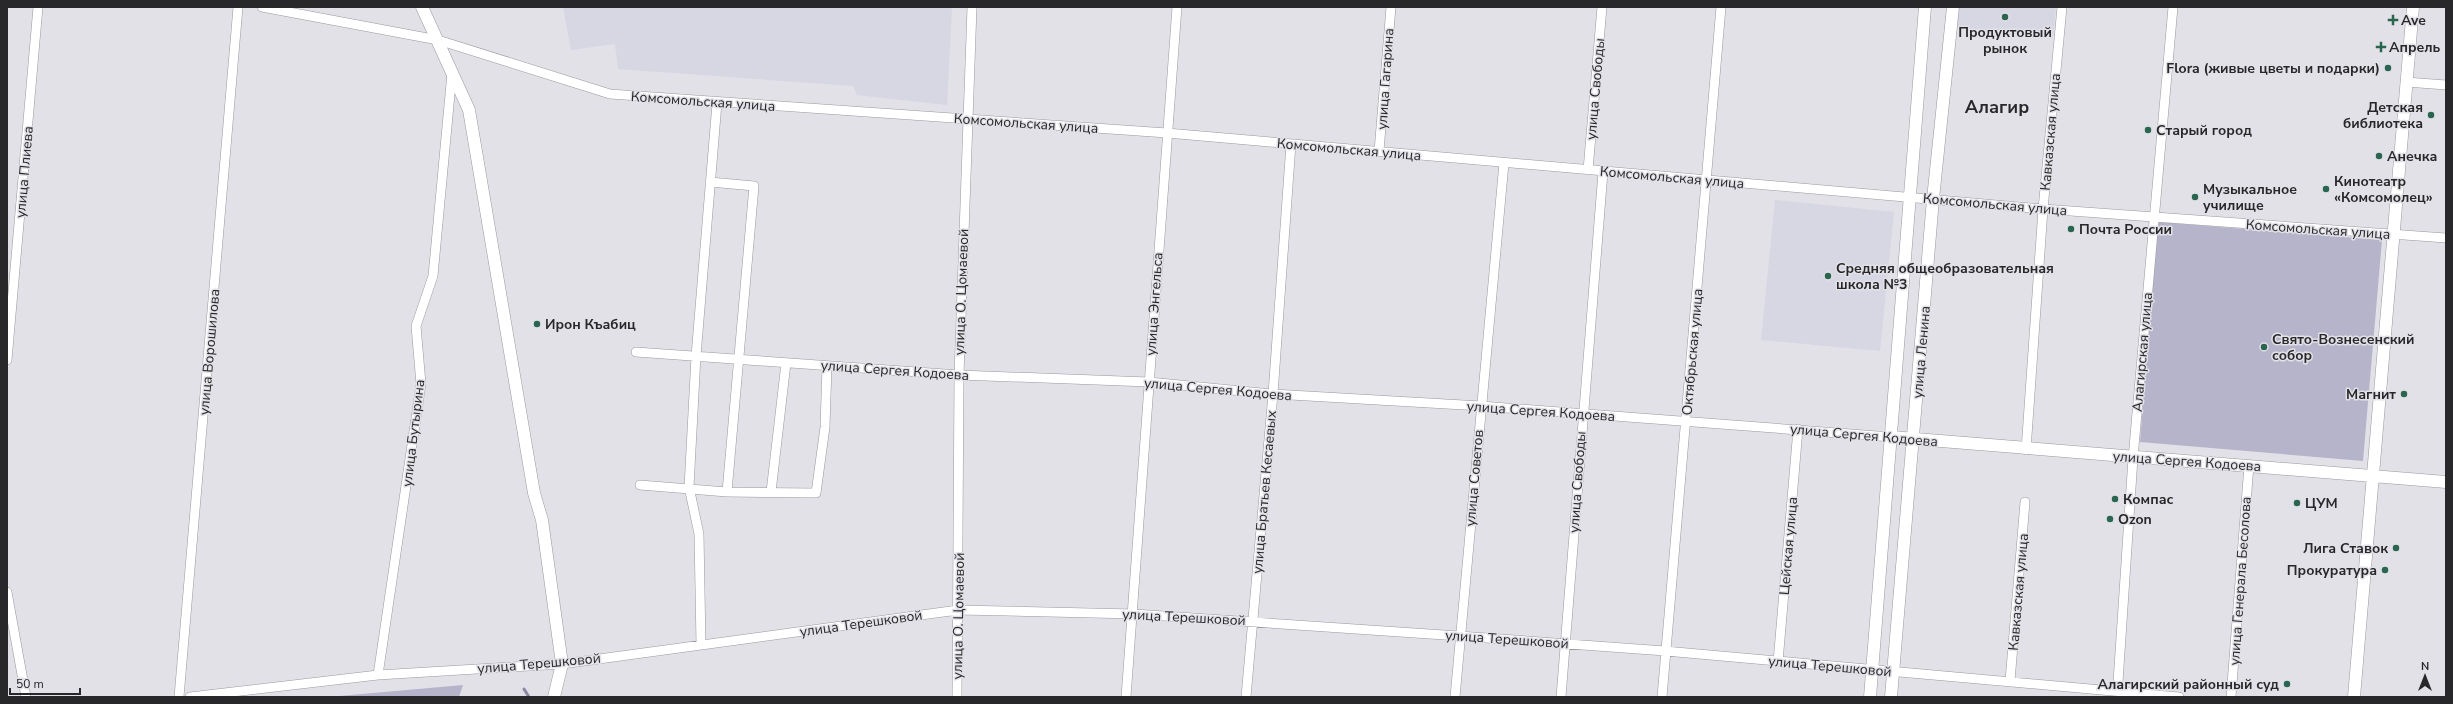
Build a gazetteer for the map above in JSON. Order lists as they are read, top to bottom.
{
  "streets": {
    "street": [
      "улица Гагарина",
      "улица Свободы",
      "Комсомольская улица",
      "Кавказская улица",
      "улица Плиева",
      "улица О. Цомаевой",
      "улица Энгельса",
      "улица Ворошилова",
      "Октябрьская улица",
      "улица Ленина",
      "Алагирская улица",
      "улица Сергея Кодоева",
      "улица Бутырина",
      "улица Советов",
      "улица Братьев Кесаевых",
      "Цейская улица",
      "улица Генерала Бесолова",
      "улица Терешковой"
    ]
  },
  "crossings": [
    ["улица Гагарина", "Комсомольская улица"],
    ["улица Свободы", "Комсомольская улица"],
    ["улица Свободы", "улица Сергея Кодоева"],
    ["улица Свободы", "улица Терешковой"],
    ["Комсомольская улица", "Кавказская улица"],
    ["Комсомольская улица", "улица О. Цомаевой"],
    ["Комсомольская улица", "улица Энгельса"],
    ["Комсомольская улица", "Октябрьская улица"],
    ["Комсомольская улица", "улица Ленина"],
    ["Комсомольская улица", "Алагирская улица"],
    ["Комсомольская улица", "улица Советов"],
    ["Комсомольская улица", "улица Братьев Кесаевых"],
    ["Кавказская улица", "улица Сергея Кодоева"],
    ["Кавказская улица", "улица Терешковой"],
    ["улица О. Цомаевой", "улица Сергея Кодоева"],
    ["улица О. Цомаевой", "улица Терешковой"],
    ["улица Энгельса", "улица Сергея Кодоева"],
    ["улица Энгельса", "улица Терешковой"],
    ["Октябрьская улица", "улица Сергея Кодоева"],
    ["Октябрьская улица", "улица Терешковой"],
    ["улица Ленина", "улица Сергея Кодоева"],
    ["улица Ленина", "улица Терешковой"],
    ["Алагирская улица", "улица Сергея Кодоева"],
    ["Алагирская улица", "улица Терешковой"],
    ["улица Сергея Кодоева", "улица Советов"],
    ["улица Сергея Кодоева", "улица Братьев Кесаевых"],
    ["улица Сергея Кодоева", "Цейская улица"],
    ["улица Сергея Кодоева", "улица Генерала Бесолова"],
    ["улица Бутырина", "улица Терешковой"],
    ["улица Советов", "улица Терешковой"],
    ["улица Братьев Кесаевых", "улица Терешковой"],
    ["Цейская улица", "улица Терешковой"]
  ],
  "districts": ["Алагир"],
  "places": {
    "other": [
      "Продуктовый рынок",
      "Flora (живые цветы и подарки)",
      "Детская библиотека",
      "Старый город",
      "Анечка",
      "Кинотеатр «Комсомолец»",
      "Музыкальное училище",
      "Почта России",
      "Средняя общеобразовательная школа №3",
      "Ирон Къабиц",
      "Свято-Вознесенский собор",
      "Магнит",
      "Компас",
      "ЦУМ",
      "Ozon",
      "Лига Ставок",
      "Прокуратура",
      "Алагирский районный суд"
    ],
    "health": ["Ave", "Апрель"]
  },
  "scale_bar": "50 m",
  "north": "top"
}
